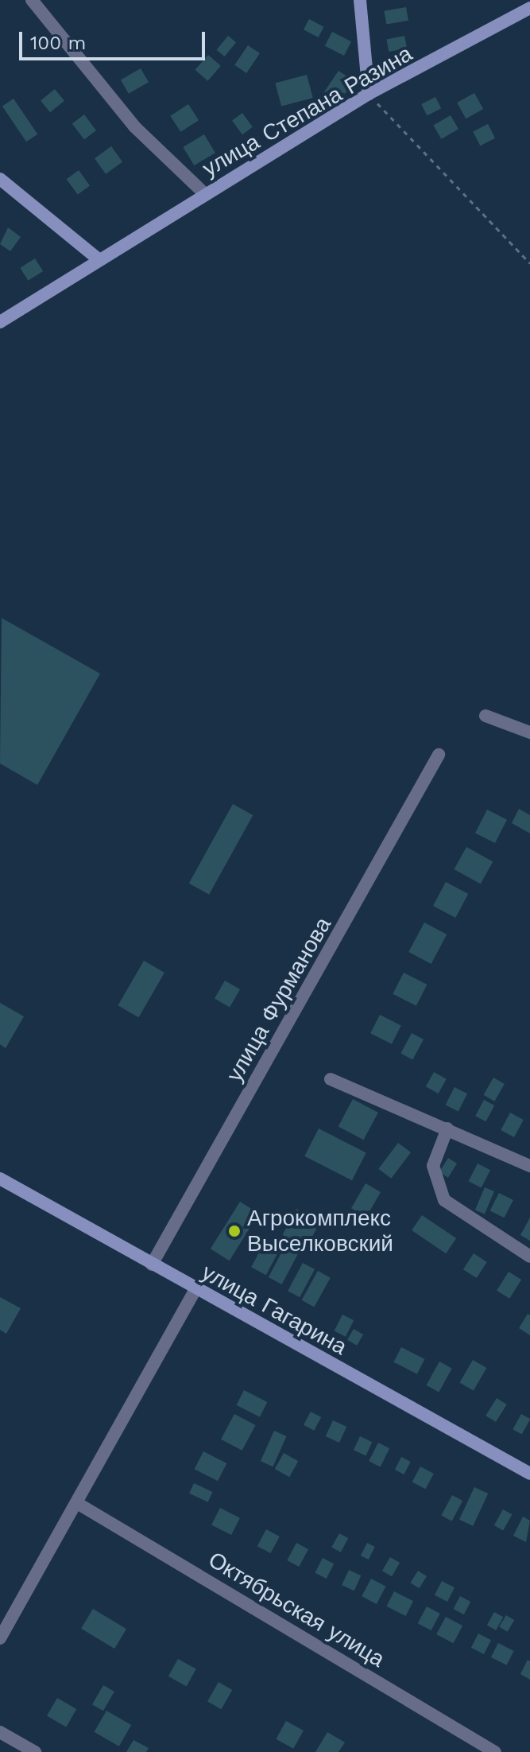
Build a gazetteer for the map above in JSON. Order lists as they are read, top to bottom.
{
  "streets": {
    "main road": ["улица Степана Разина", "улица Гагарина"],
    "street": ["улица Фурманова", "Октябрьская улица"]
  },
  "crossings": [
    ["улица Фурманова", "улица Гагарина"]
  ],
  "places": ["Агрокомплекс Выселковский"],
  "scale_bar": "100 m"
}
